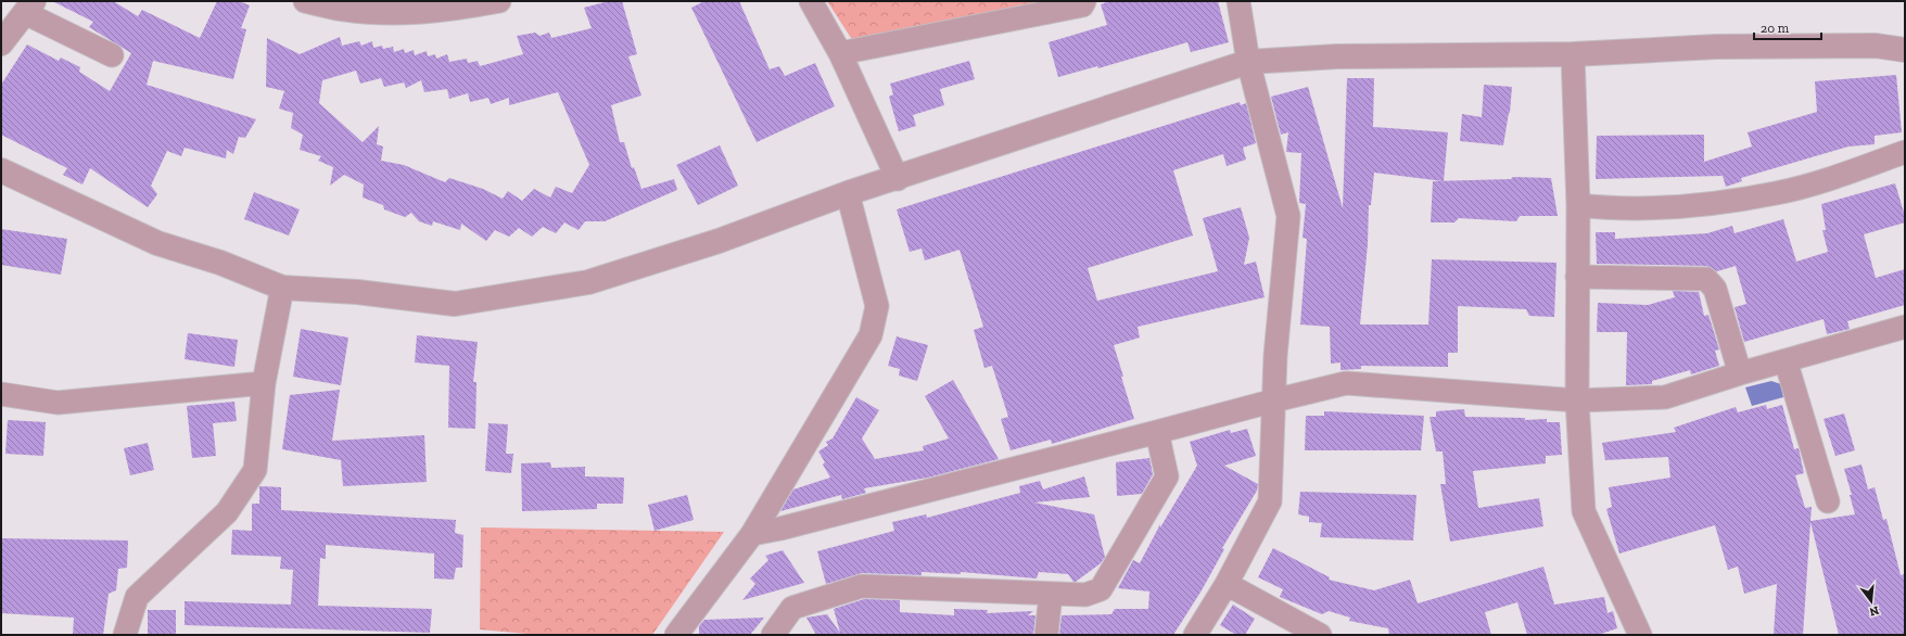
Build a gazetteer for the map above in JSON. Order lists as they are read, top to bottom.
{
  "scale_bar": "20 m",
  "north": "bottom"
}
